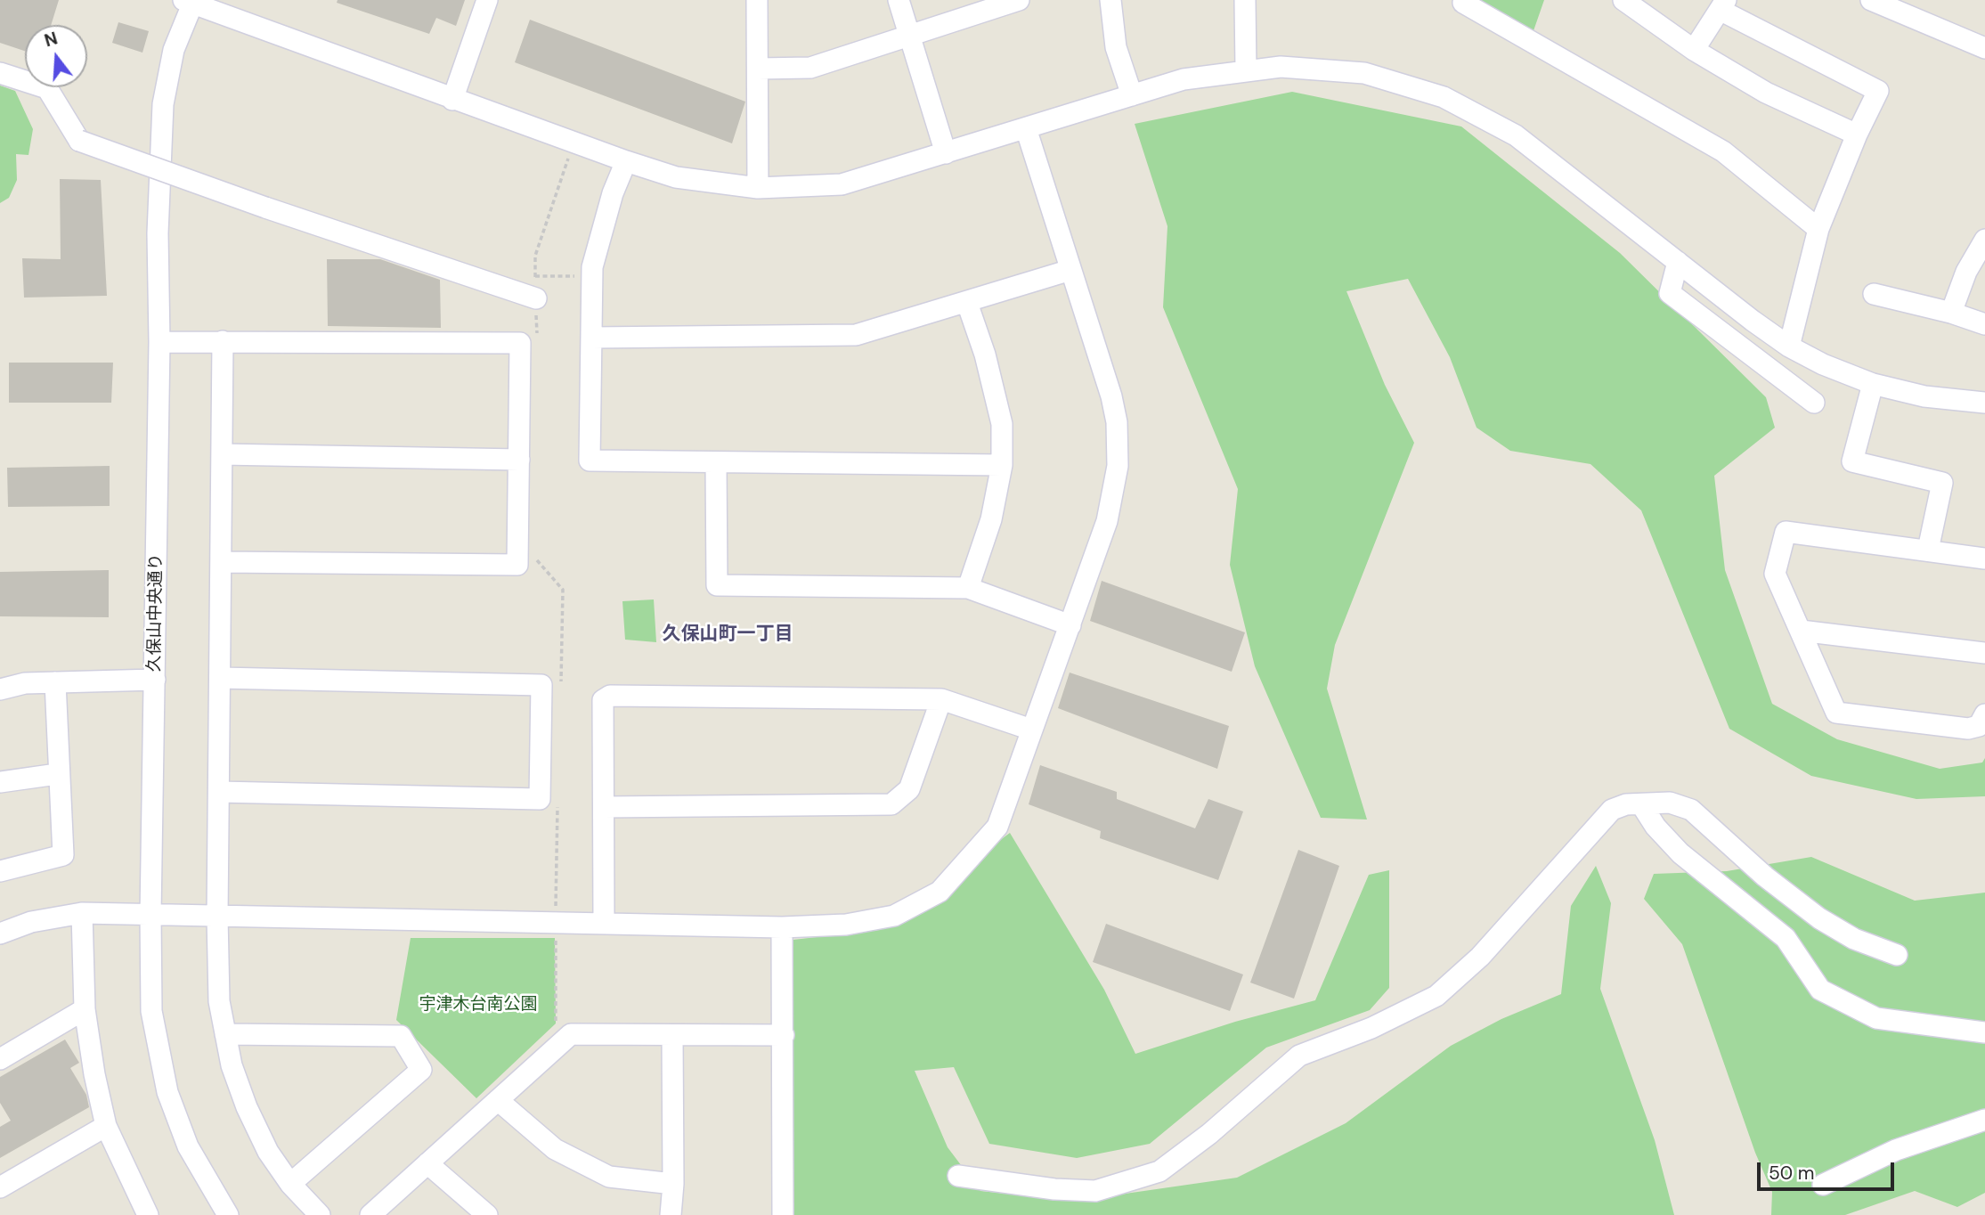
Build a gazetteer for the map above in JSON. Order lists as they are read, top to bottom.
{
  "streets": {
    "street": ["久保山中央通り"]
  },
  "districts": ["久保山町一丁目"],
  "parks": ["宇津木台南公園"],
  "scale_bar": "50 m",
  "north": "top"
}
